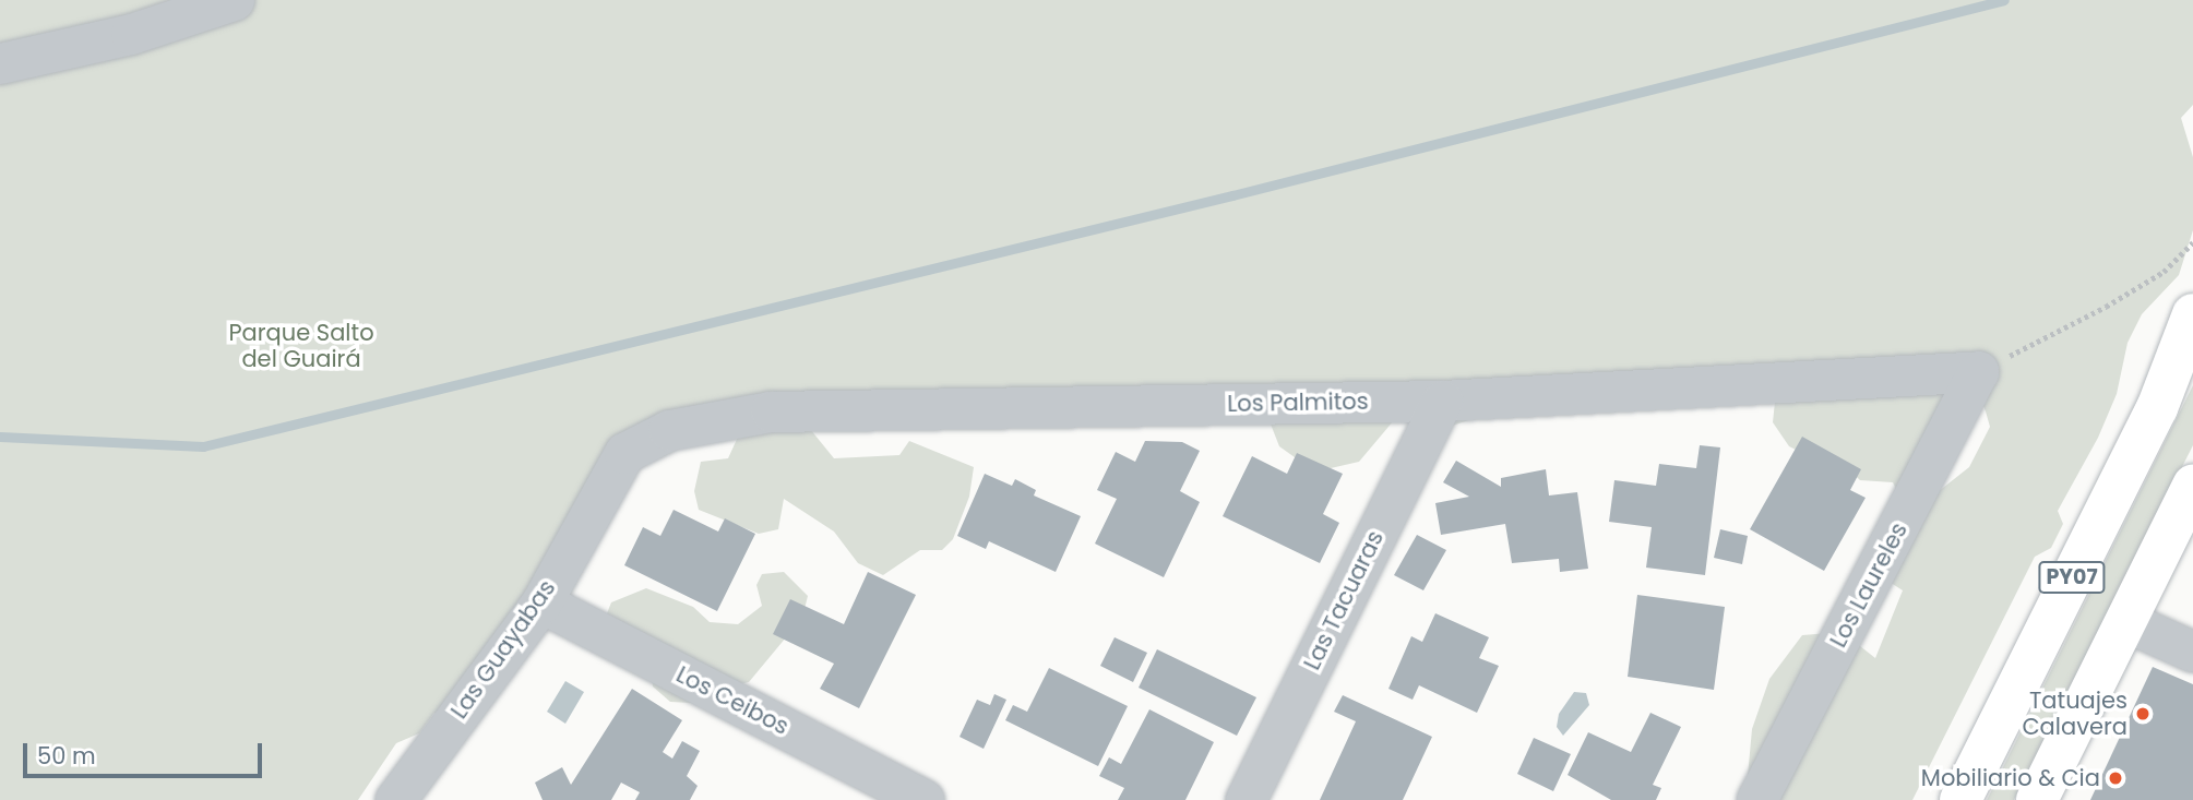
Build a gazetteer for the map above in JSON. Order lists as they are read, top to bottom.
{
  "streets": {
    "highway": ["PY07"],
    "street": [
      "Los Palmitos",
      "Los Laureles",
      "Las Tacuaras",
      "Las Guayabas",
      "Los Ceibos"
    ]
  },
  "crossings": [
    ["Los Palmitos", "Los Laureles"],
    ["Los Palmitos", "Las Tacuaras"],
    ["Los Palmitos", "Las Guayabas"],
    ["Las Guayabas", "Los Ceibos"]
  ],
  "parks": ["Parque Salto del Guairá"],
  "places": ["Tatuajes Calavera", "Mobiliario & Cia"],
  "scale_bar": "50 m"
}
